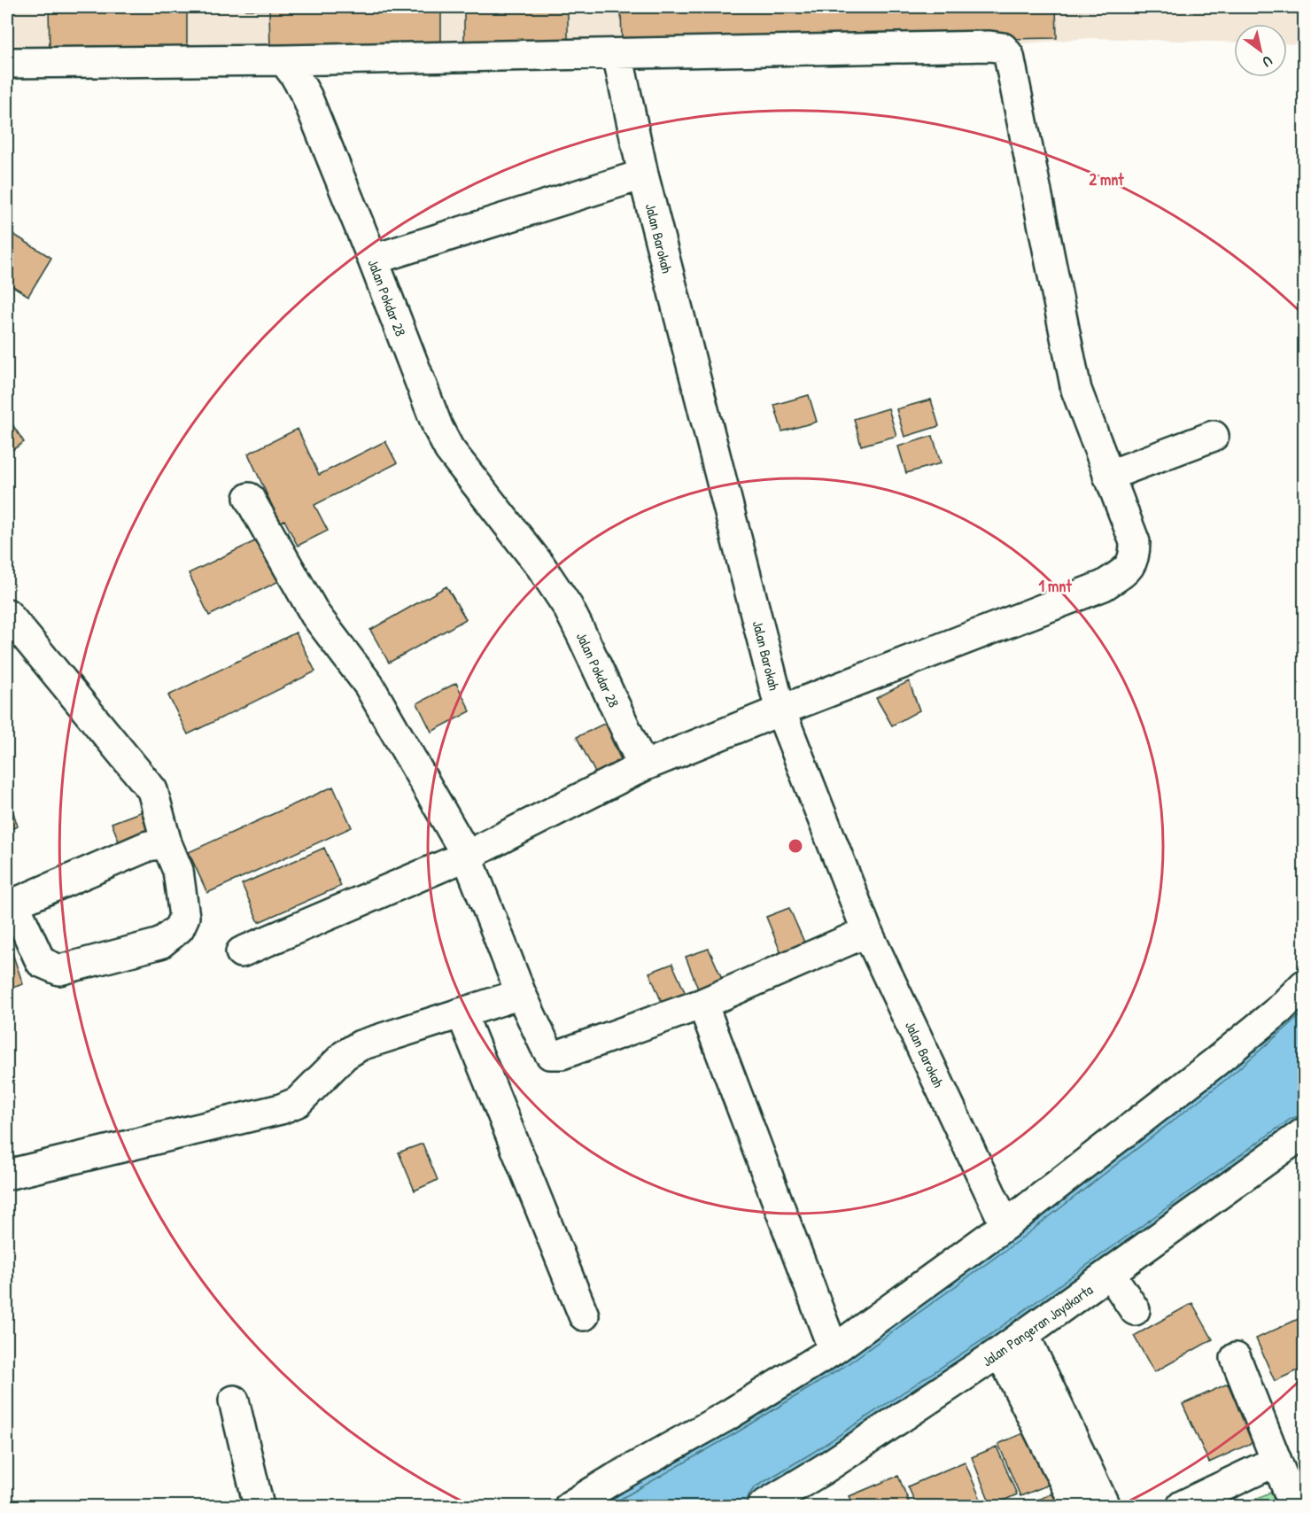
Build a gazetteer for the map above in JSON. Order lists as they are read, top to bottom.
{
  "streets": {
    "street": ["Jalan Barokah", "Jalan Pokdar 28", "Jalan Pangeran Jayakarta"]
  },
  "north": "bottom right",
  "rings": ["2 mnt", "1 mnt"]
}
